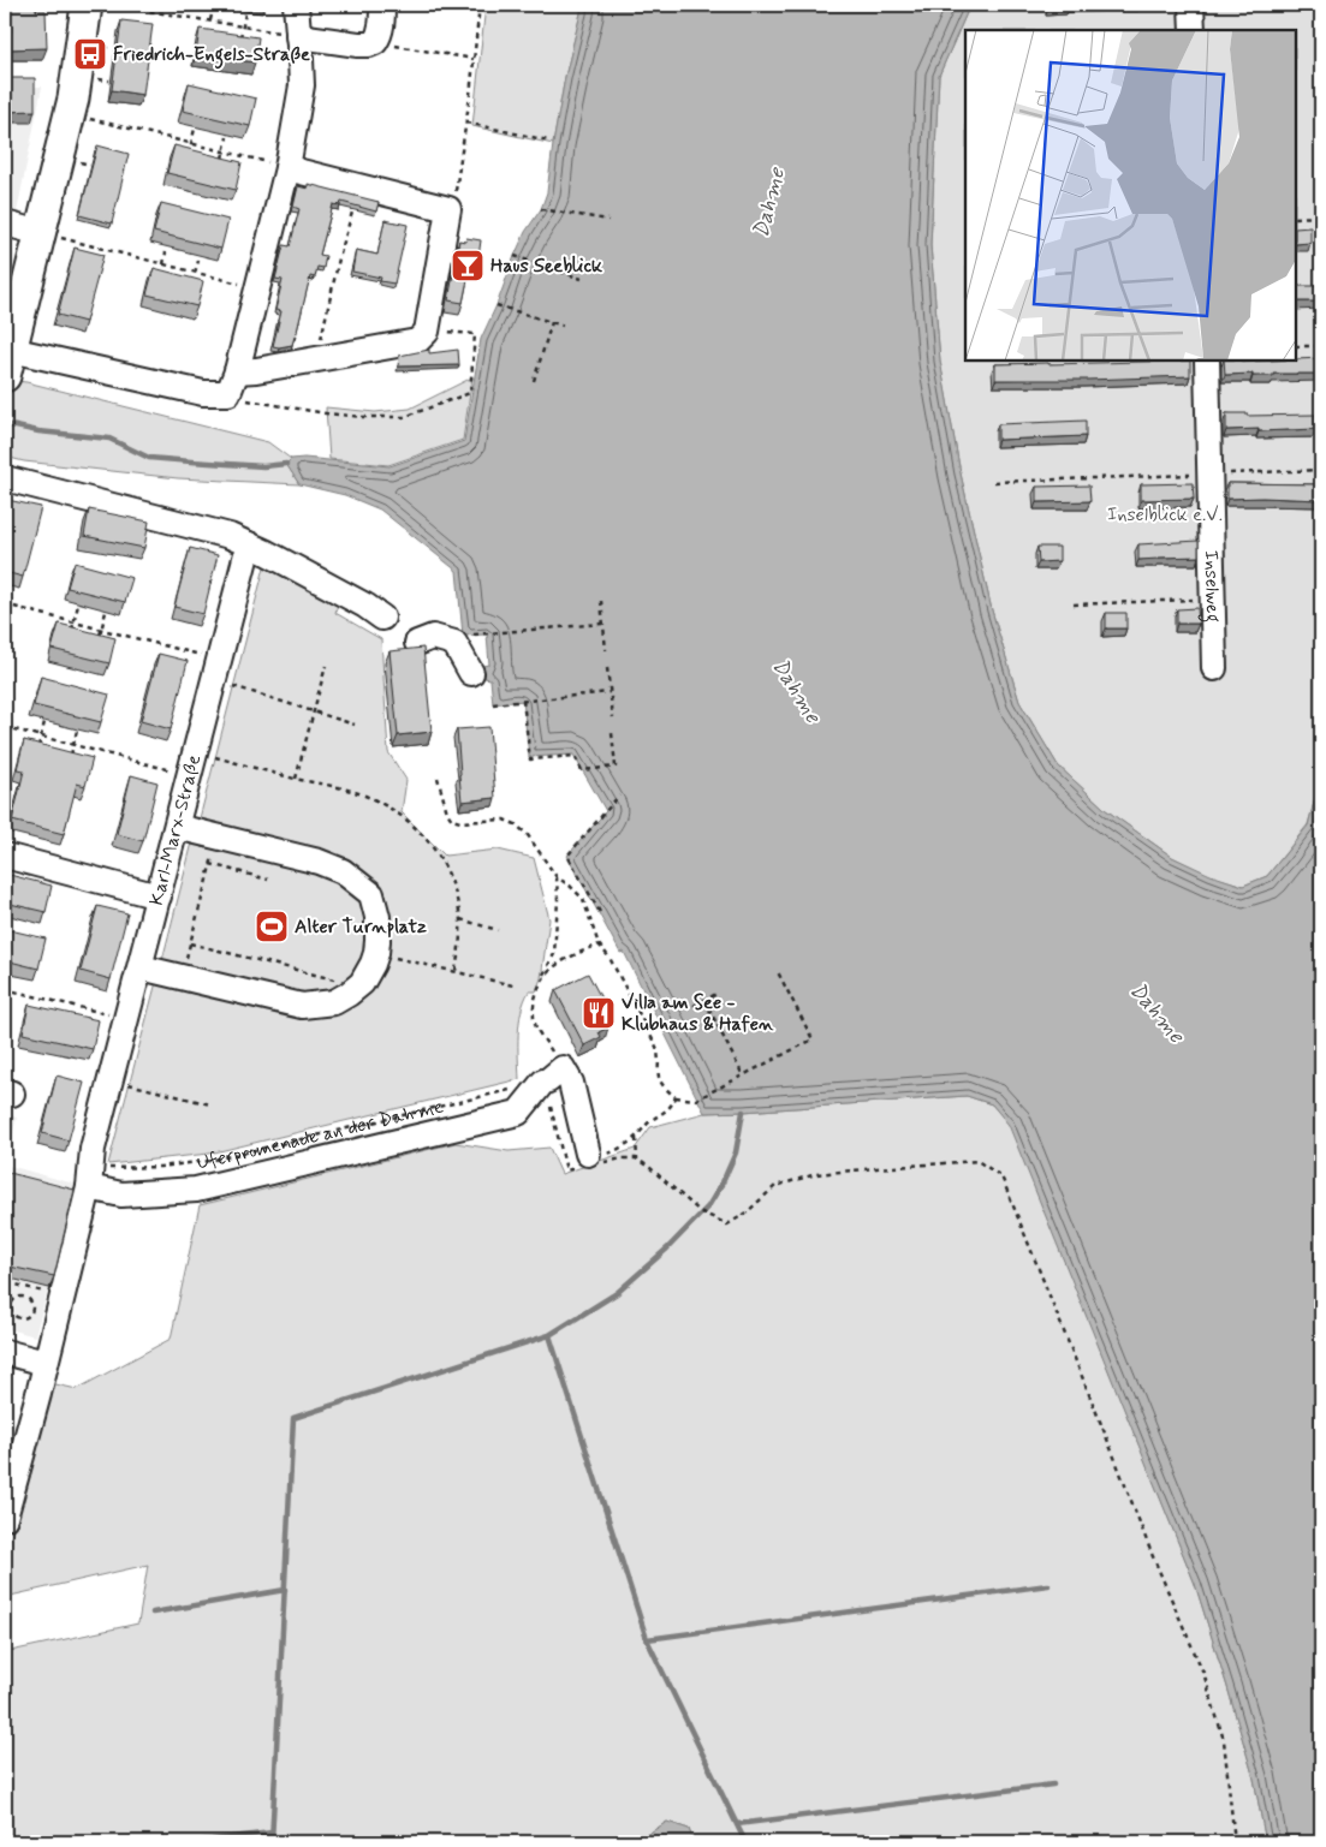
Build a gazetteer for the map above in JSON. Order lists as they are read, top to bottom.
{
  "streets": {
    "street": ["Inselweg", "Karl-Marx-Straße", "Uferpromenade an der Dahme"]
  },
  "crossings": [
    ["Karl-Marx-Straße", "Uferpromenade an der Dahme"]
  ],
  "water": ["Dahme"],
  "parks": ["Inselblick e.V."],
  "places": {
    "bus stop": ["Friedrich-Engels-Straße"],
    "bar": ["Haus Seeblick"],
    "sports": ["Alter Turnplatz"],
    "restaurant": ["Villa am See - Klubhaus & Hafen"]
  }
}
